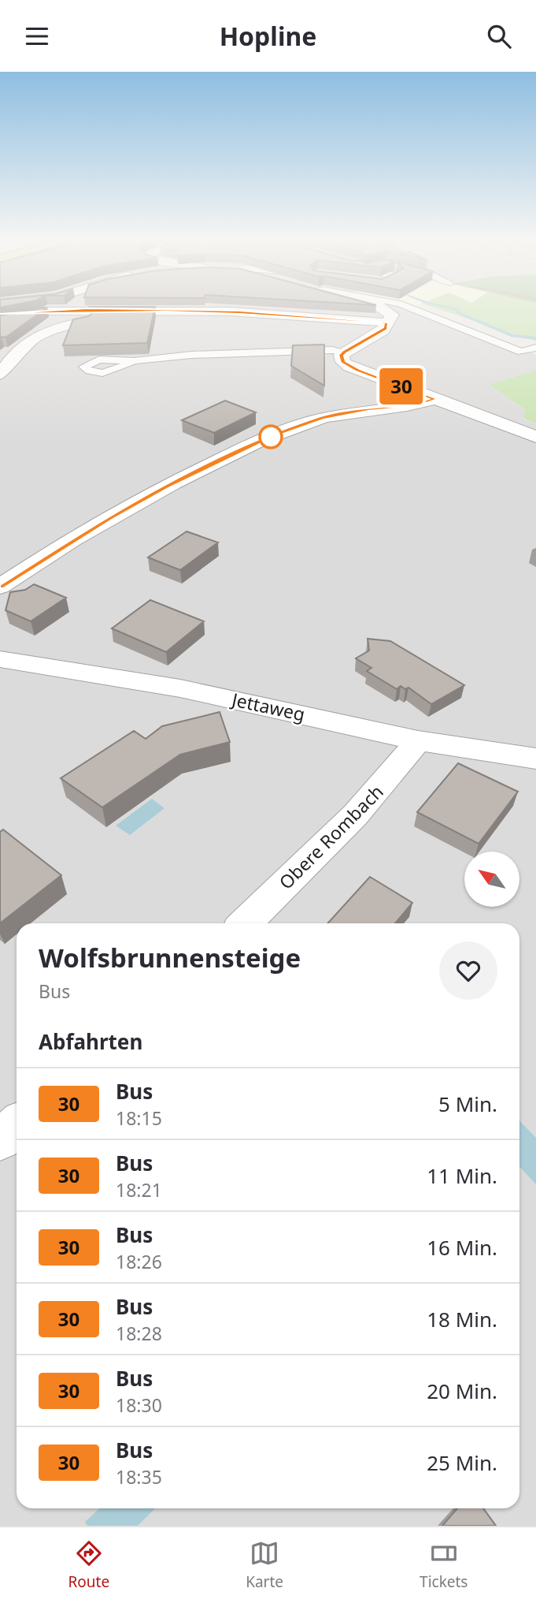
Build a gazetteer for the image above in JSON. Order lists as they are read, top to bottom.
{
  "streets": {
    "street": ["Jettaweg", "Obere Rombach"]
  },
  "crossings": [
    ["Jettaweg", "Obere Rombach"]
  ],
  "lines": ["bus line 30"],
  "north": "top left",
  "page": {
    "header": "Hopline",
    "on_map": "30",
    "heading": [
      ["Wolfsbrunnensteige", "Bus"],
      "Abfahrten"
    ],
    "list": [
      {
        "mark": "30",
        "name": "Bus",
        "note": "18:15",
        "value": "5 Min."
      },
      {
        "mark": "30",
        "name": "Bus",
        "note": "18:21",
        "value": "11 Min."
      },
      {
        "mark": "30",
        "name": "Bus",
        "note": "18:26",
        "value": "16 Min."
      },
      {
        "mark": "30",
        "name": "Bus",
        "note": "18:28",
        "value": "18 Min."
      },
      {
        "mark": "30",
        "name": "Bus",
        "note": "18:30",
        "value": "20 Min."
      },
      {
        "mark": "30",
        "name": "Bus",
        "note": "18:35",
        "value": "25 Min."
      }
    ],
    "tabs": ["Route", "Karte", "Tickets"]
  }
}
